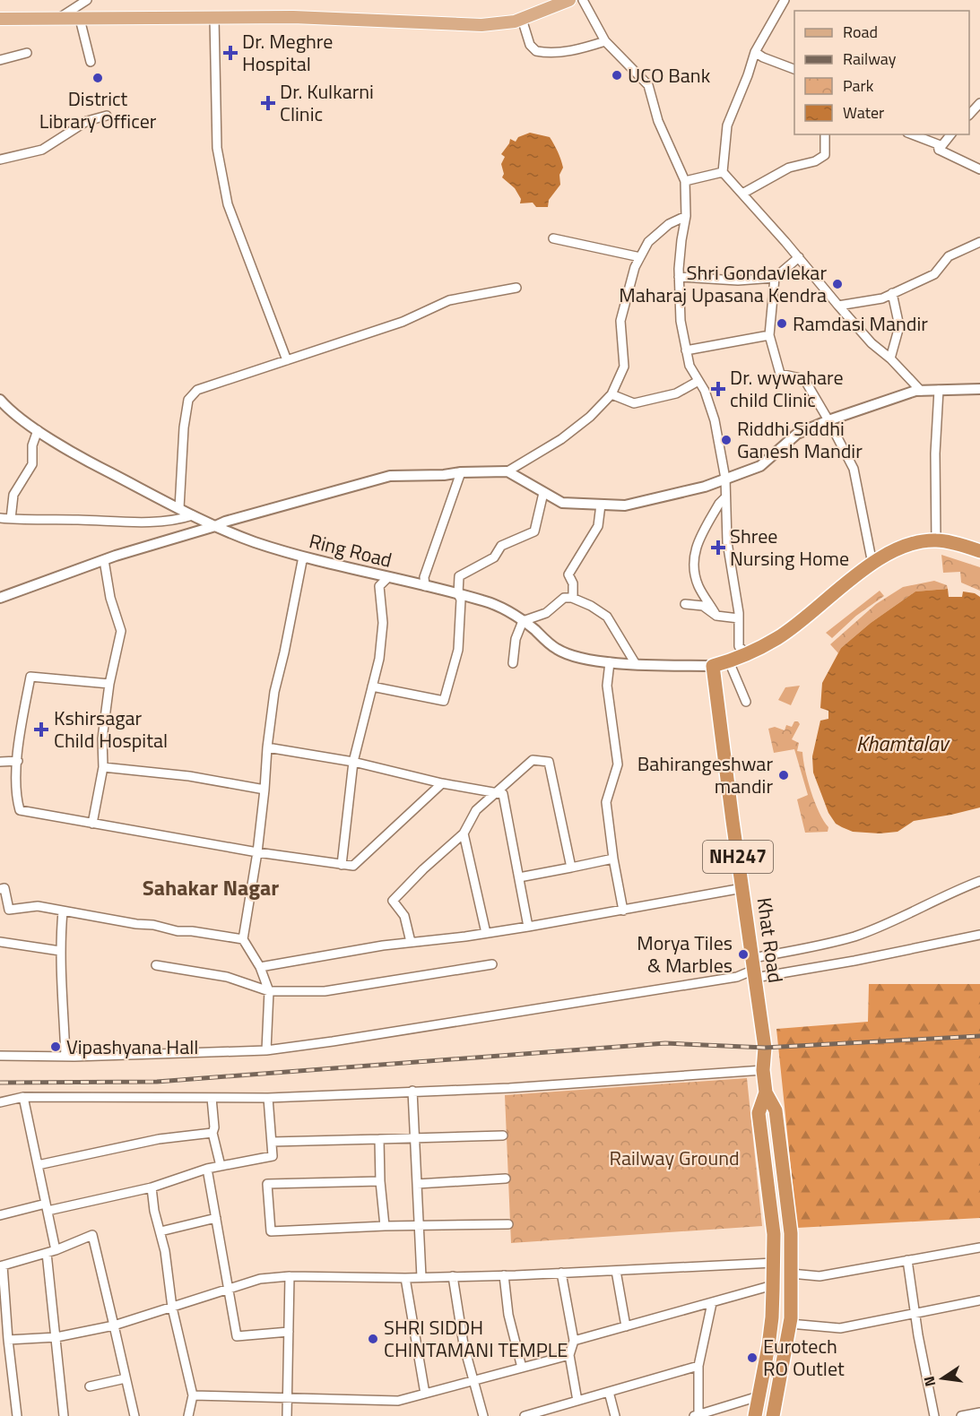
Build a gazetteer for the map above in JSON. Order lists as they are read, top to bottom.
{
  "streets": {
    "highway": ["NH247", "Khat Road"],
    "street": ["Ring Road"]
  },
  "crossings": [
    ["Ring Road", "Khat Road"]
  ],
  "districts": ["Sahakar Nagar"],
  "water": ["Khamtalav"],
  "parks": ["Railway Ground"],
  "places": {
    "health": [
      "Dr. Meghre Hospital",
      "Dr. Kulkarni Clinic",
      "Dr. wywahare child Clinic",
      "Shree Nursing Home",
      "Kshirsagar Child Hospital"
    ],
    "other": [
      "UCO Bank",
      "District Library Officer",
      "Shri Gondavlekar Maharaj Upasana Kendra",
      "Ramdasi Mandir",
      "Riddhi Siddhi Ganesh Mandir",
      "Bahirangeshwar mandir",
      "Morya Tiles & Marbles",
      "Vipashyana Hall",
      "SHRI SIDDH CHINTAMANI TEMPLE",
      "Eurotech RO Outlet"
    ]
  },
  "legend": [
    "Road",
    "Railway",
    "Park",
    "Water"
  ],
  "north": "left"
}
